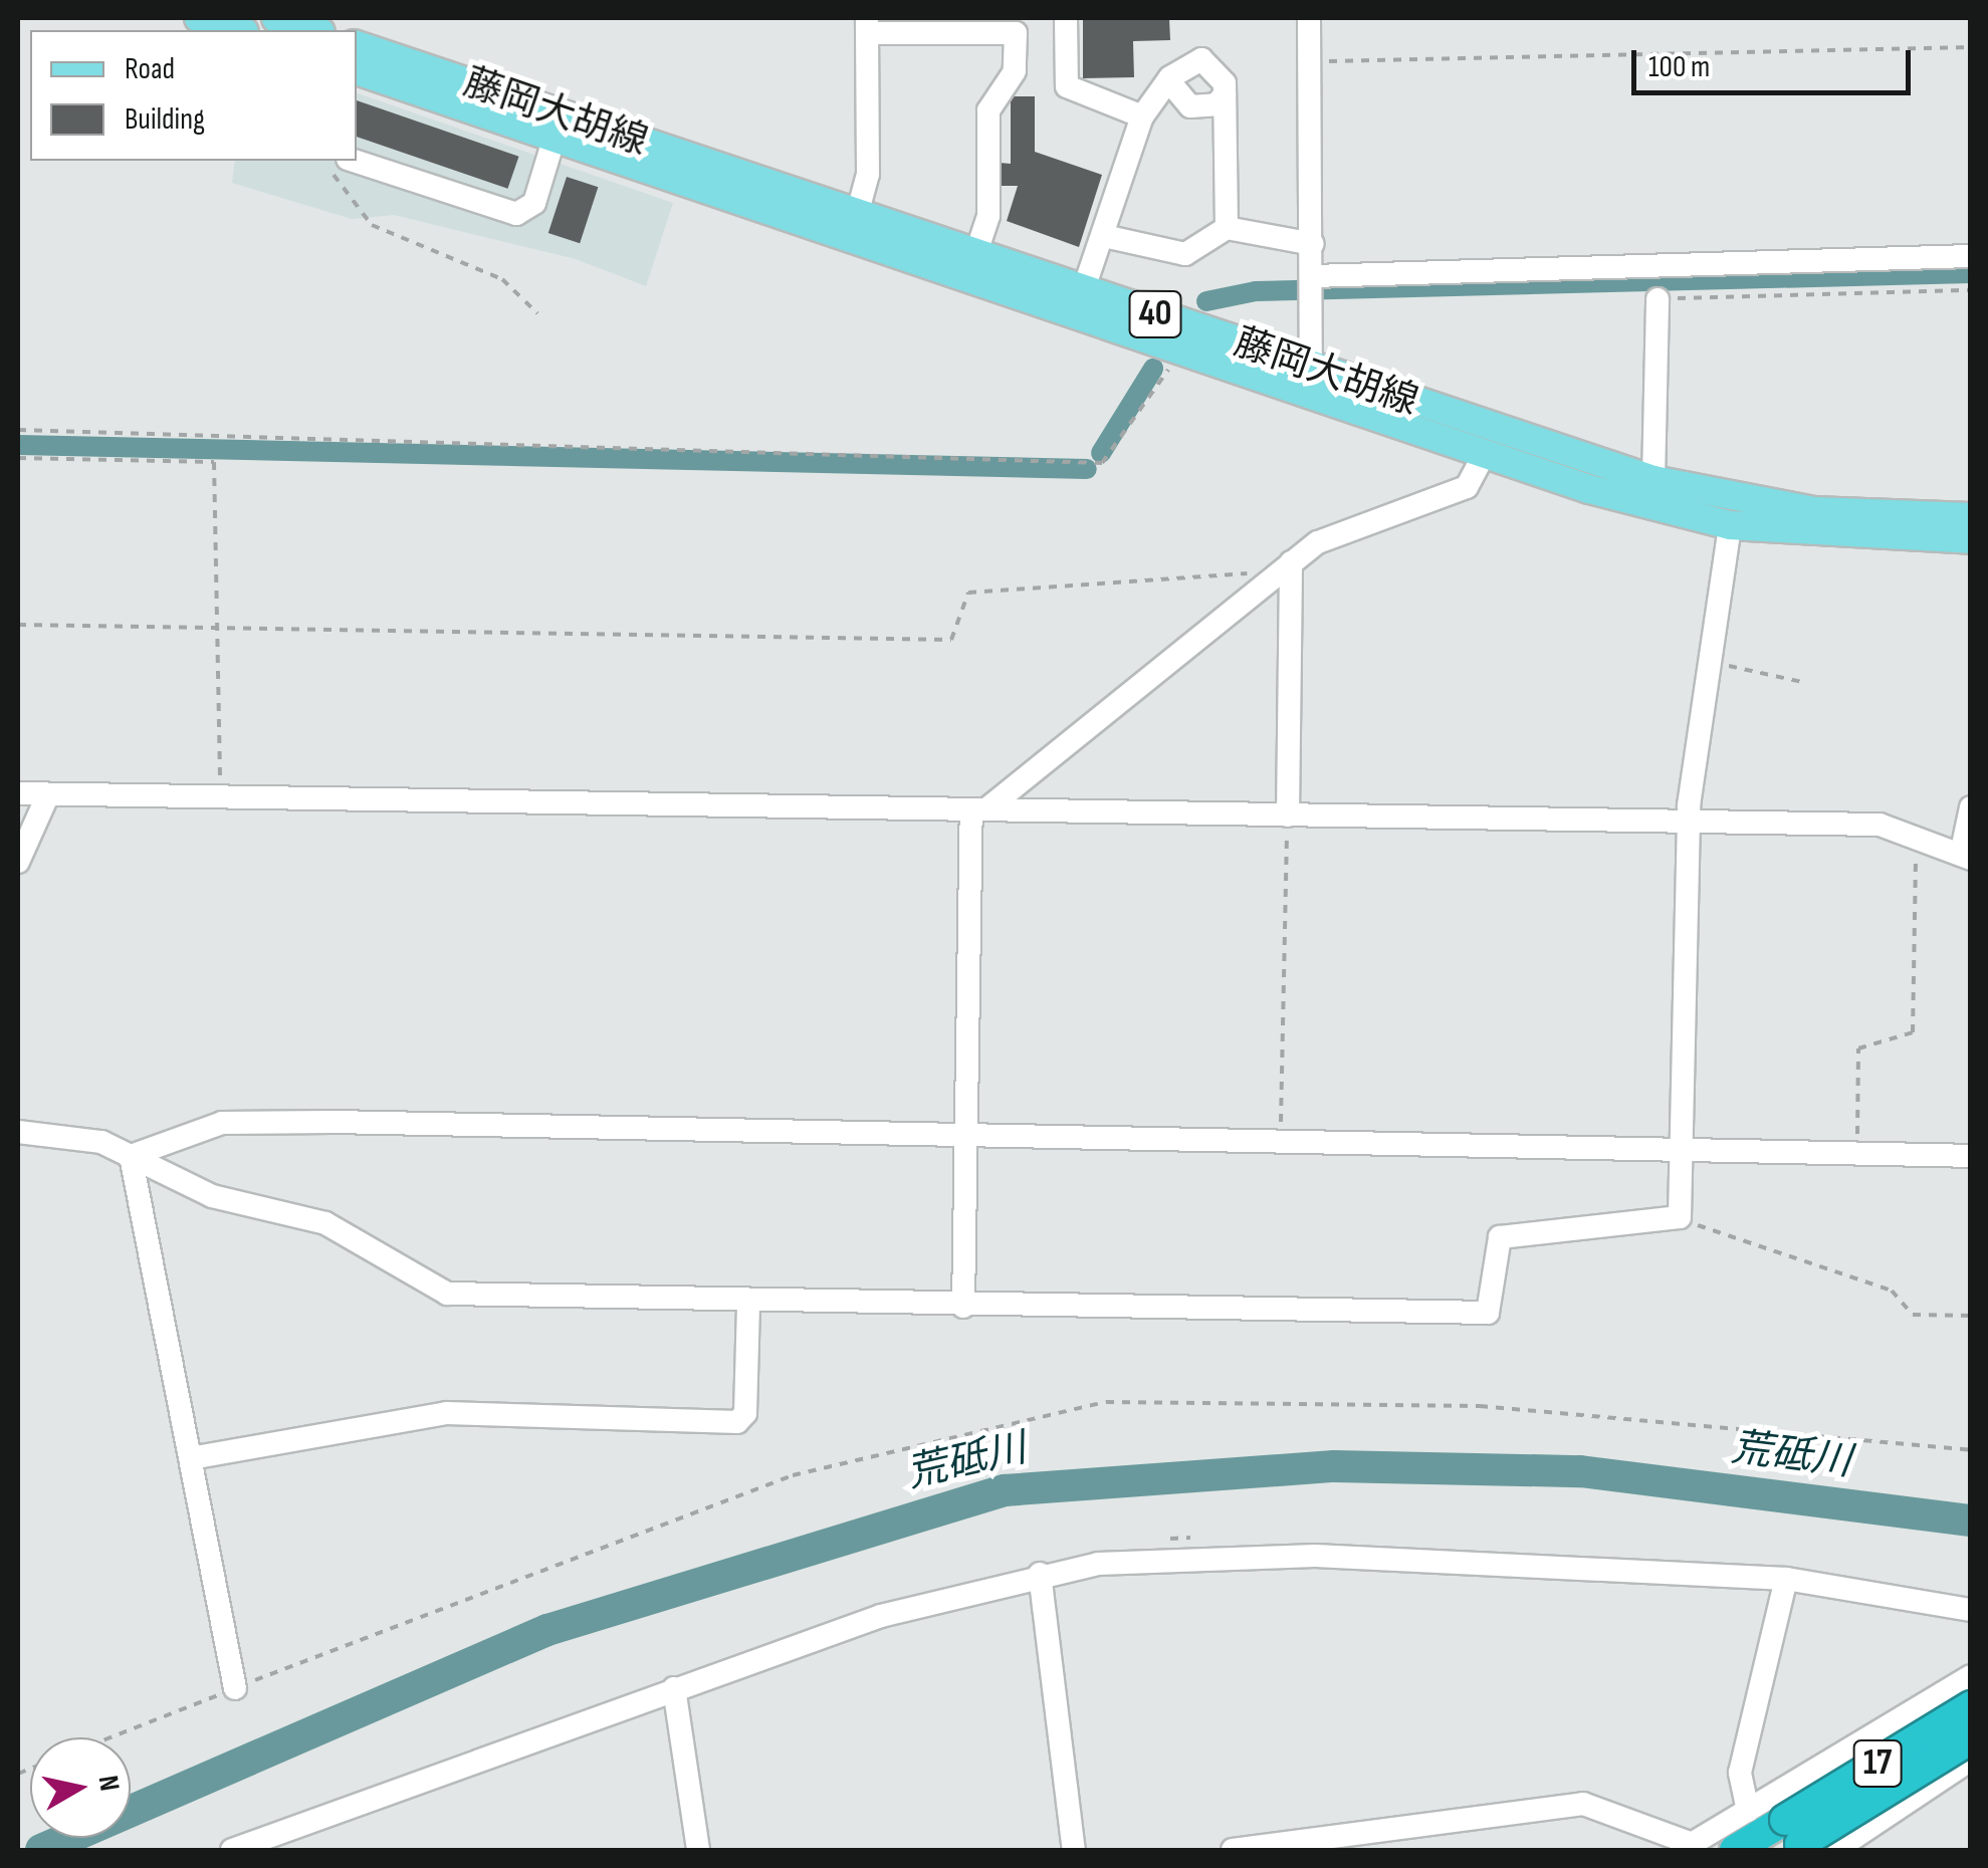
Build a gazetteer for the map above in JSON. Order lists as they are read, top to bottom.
{
  "streets": {
    "highway": ["17"],
    "main road": ["藤岡大胡線", "40"]
  },
  "water": ["荒砥川"],
  "legend": ["Road", "Building"],
  "scale_bar": "100 m",
  "north": "right"
}
